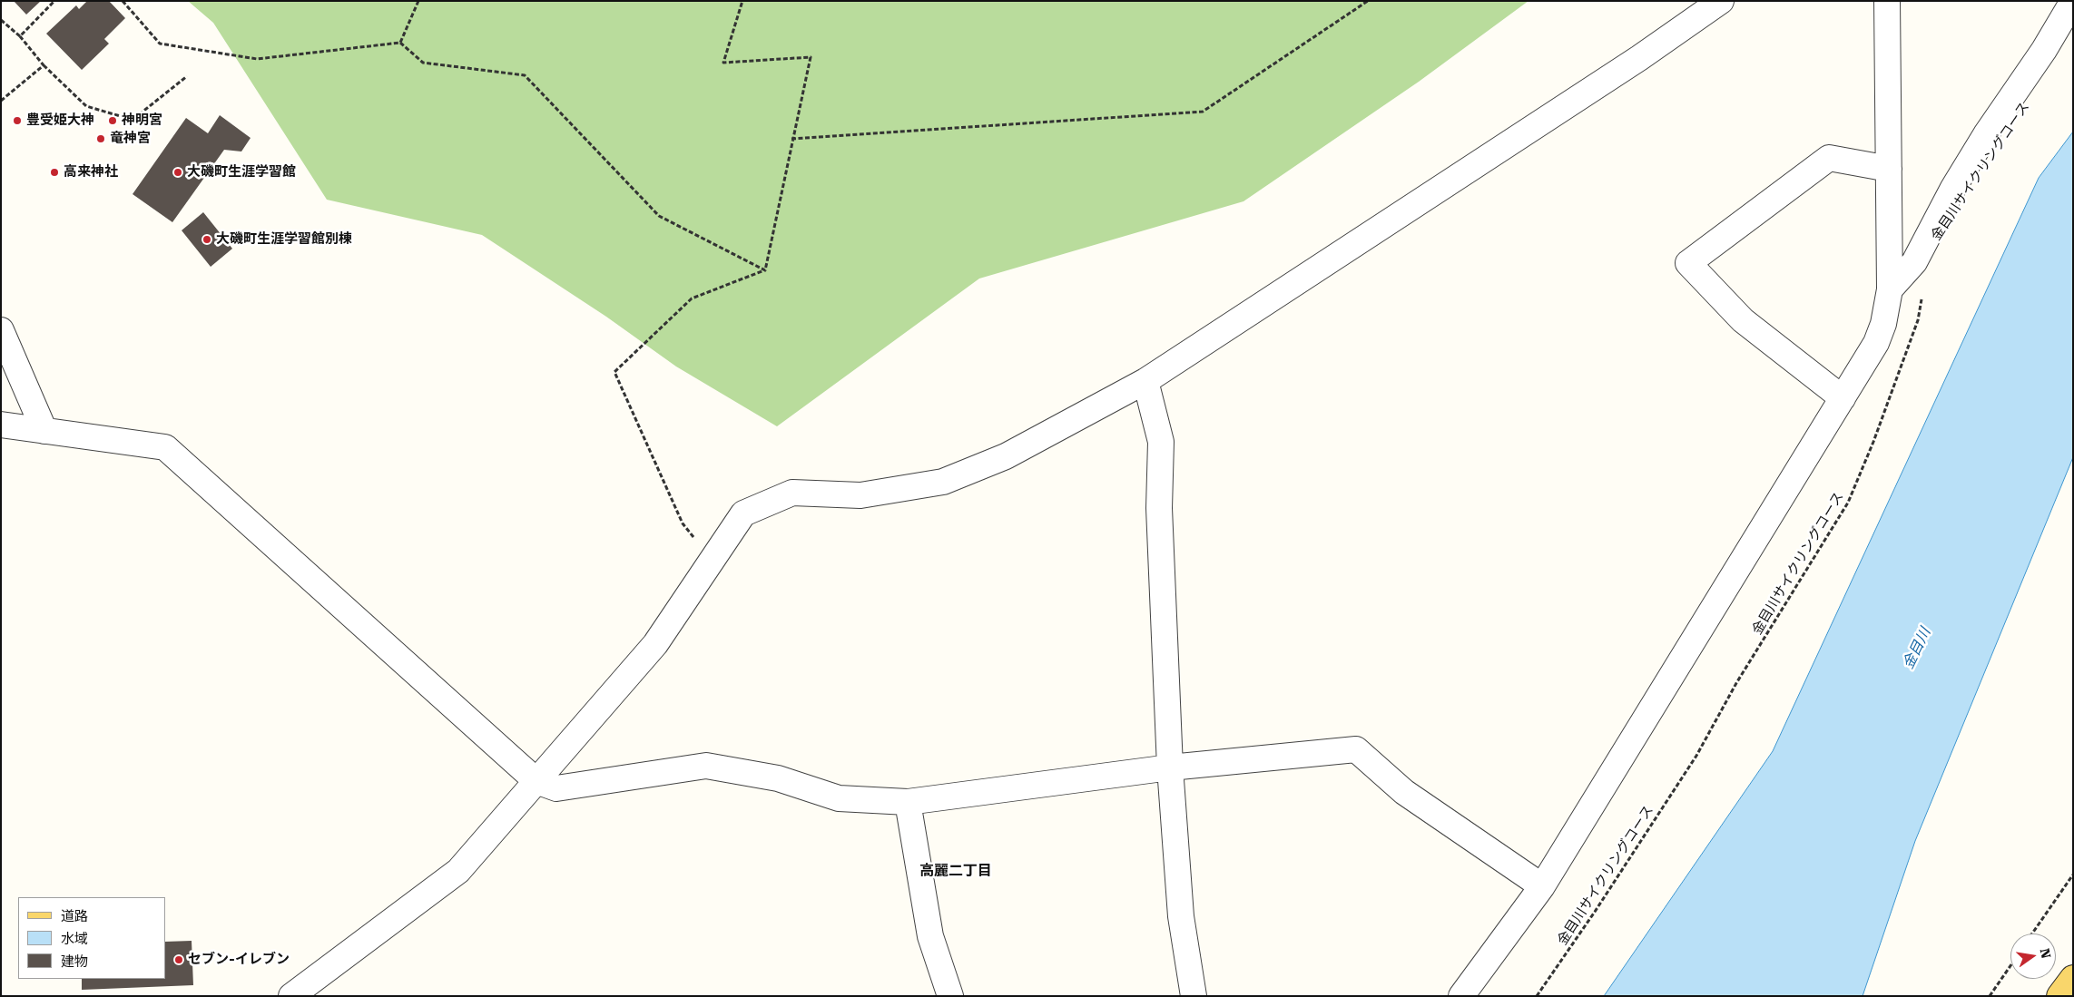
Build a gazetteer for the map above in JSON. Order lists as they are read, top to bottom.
{
  "streets": {
    "path": ["金目川サイクリングコース"]
  },
  "districts": ["高麗二丁目"],
  "water": ["金目川"],
  "places": [
    "豊受姫大神",
    "神明宮",
    "竜神宮",
    "高来神社",
    "大磯町生涯学習館",
    "大磯町生涯学習館別棟",
    "セブン-イレブン"
  ],
  "legend": ["道路", "水域", "建物"],
  "north": "right"
}
